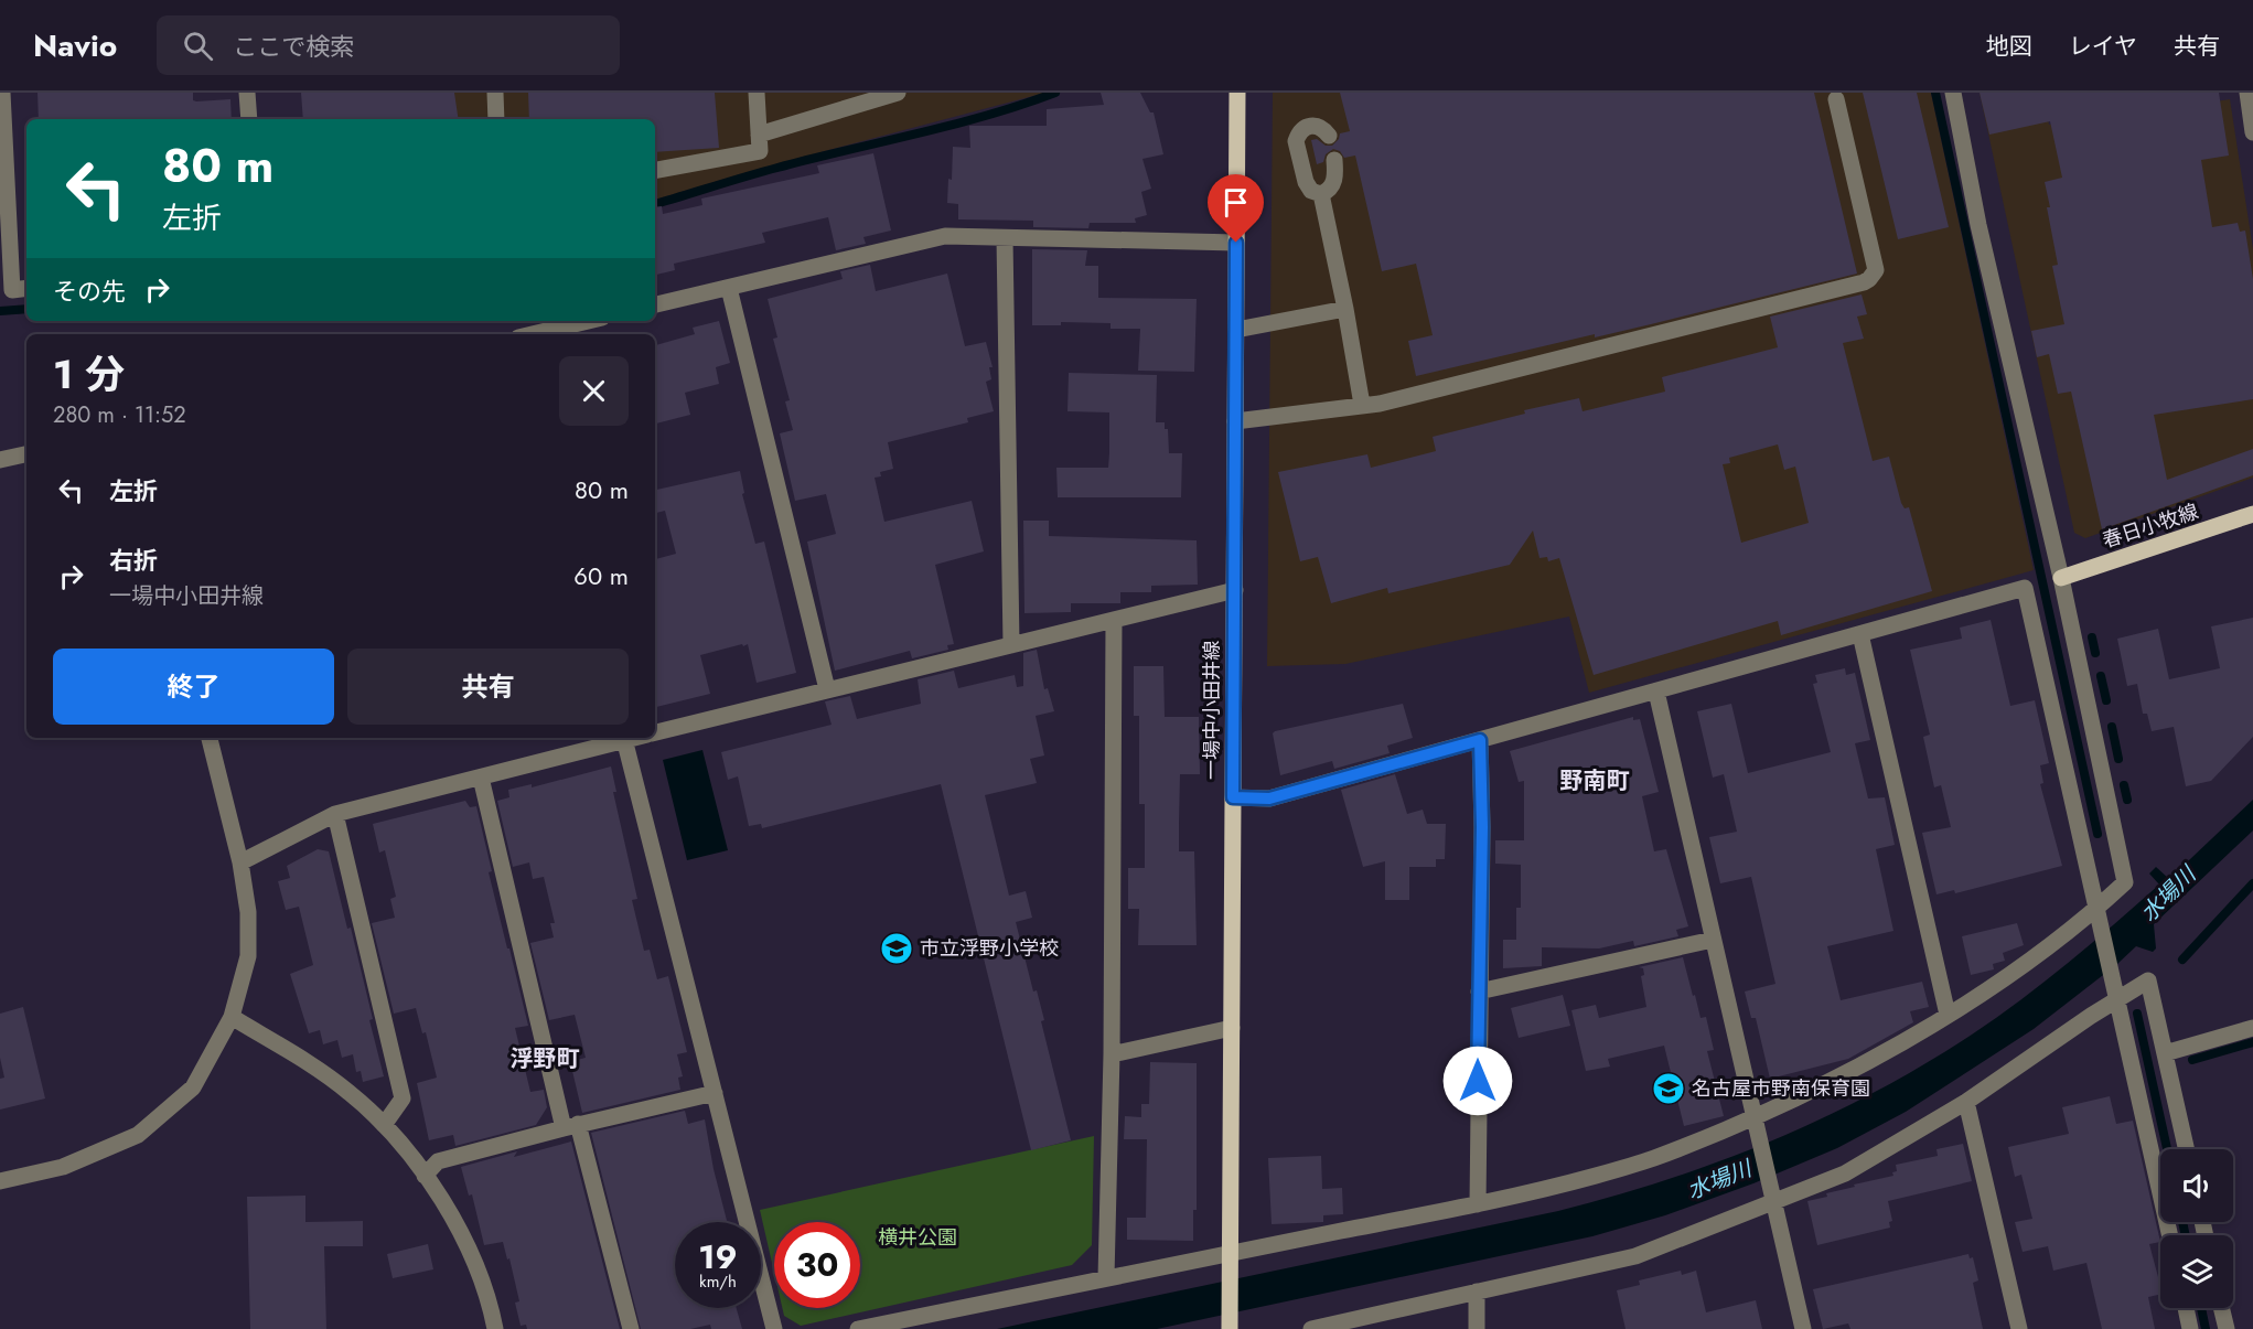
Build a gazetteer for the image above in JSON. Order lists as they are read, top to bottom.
{
  "streets": {
    "main road": ["春日小牧線", "一場中小田井線"]
  },
  "districts": ["野南町", "浮野町"],
  "water": ["水場川"],
  "parks": ["横井公園"],
  "places": {
    "school or university": ["市立浮野小学校", "名古屋市野南保育園"]
  },
  "page": {
    "header": "Navio",
    "search": "ここで検索",
    "nav": ["地図", "レイヤ", "共有"],
    "turn": ["80 m", "左折"],
    "then": "その先",
    "heading": ["1 分", "280 m · 11:52"],
    "list": [
      {
        "name": "左折",
        "value": "80 m"
      },
      {
        "name": "右折",
        "note": "一場中小田井線",
        "value": "60 m"
      }
    ],
    "buttons": ["終了", "共有"],
    "speed": "19 km/h",
    "limit": "30"
  }
}
